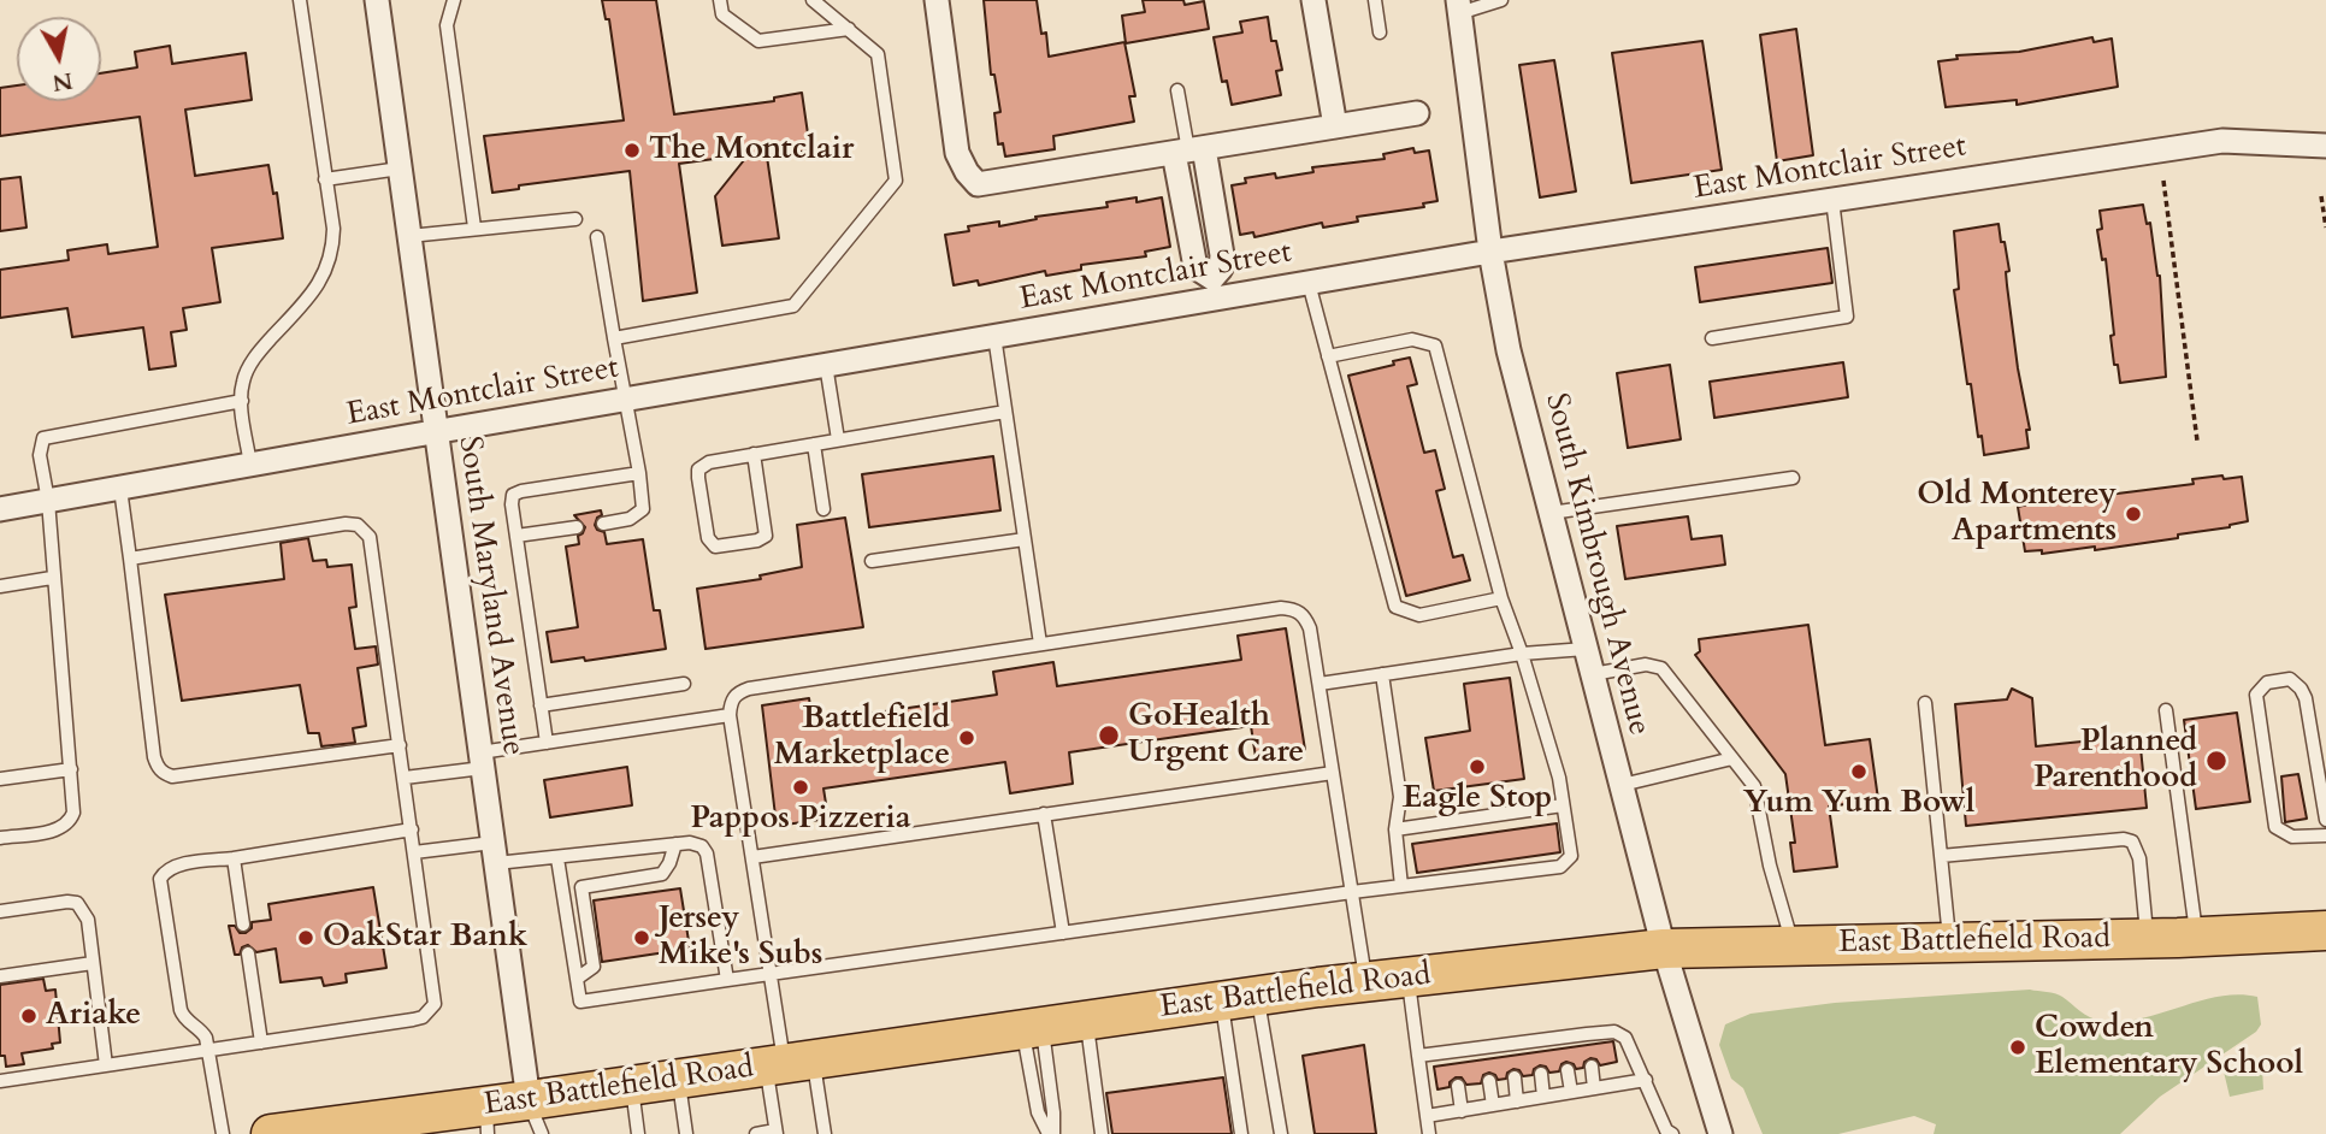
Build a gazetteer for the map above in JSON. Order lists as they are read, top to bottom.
{
  "streets": {
    "main road": ["East Battlefield Road"],
    "street": ["East Montclair Street", "South Kimbrough Avenue", "South Maryland Avenue"]
  },
  "crossings": [
    ["East Montclair Street", "South Kimbrough Avenue"],
    ["East Montclair Street", "South Maryland Avenue"],
    ["South Kimbrough Avenue", "East Battlefield Road"],
    ["South Maryland Avenue", "East Battlefield Road"]
  ],
  "places": [
    "The Montclair",
    "Old Monterey Apartments",
    "GoHealth Urgent Care",
    "Battlefield Marketplace",
    "Planned Parenthood",
    "Eagle Stop",
    "Yum Yum Bowl",
    "Pappos Pizzeria",
    "OakStar Bank",
    "Jersey Mike's Subs",
    "Ariake",
    "Cowden Elementary School"
  ],
  "north": "bottom"
}
